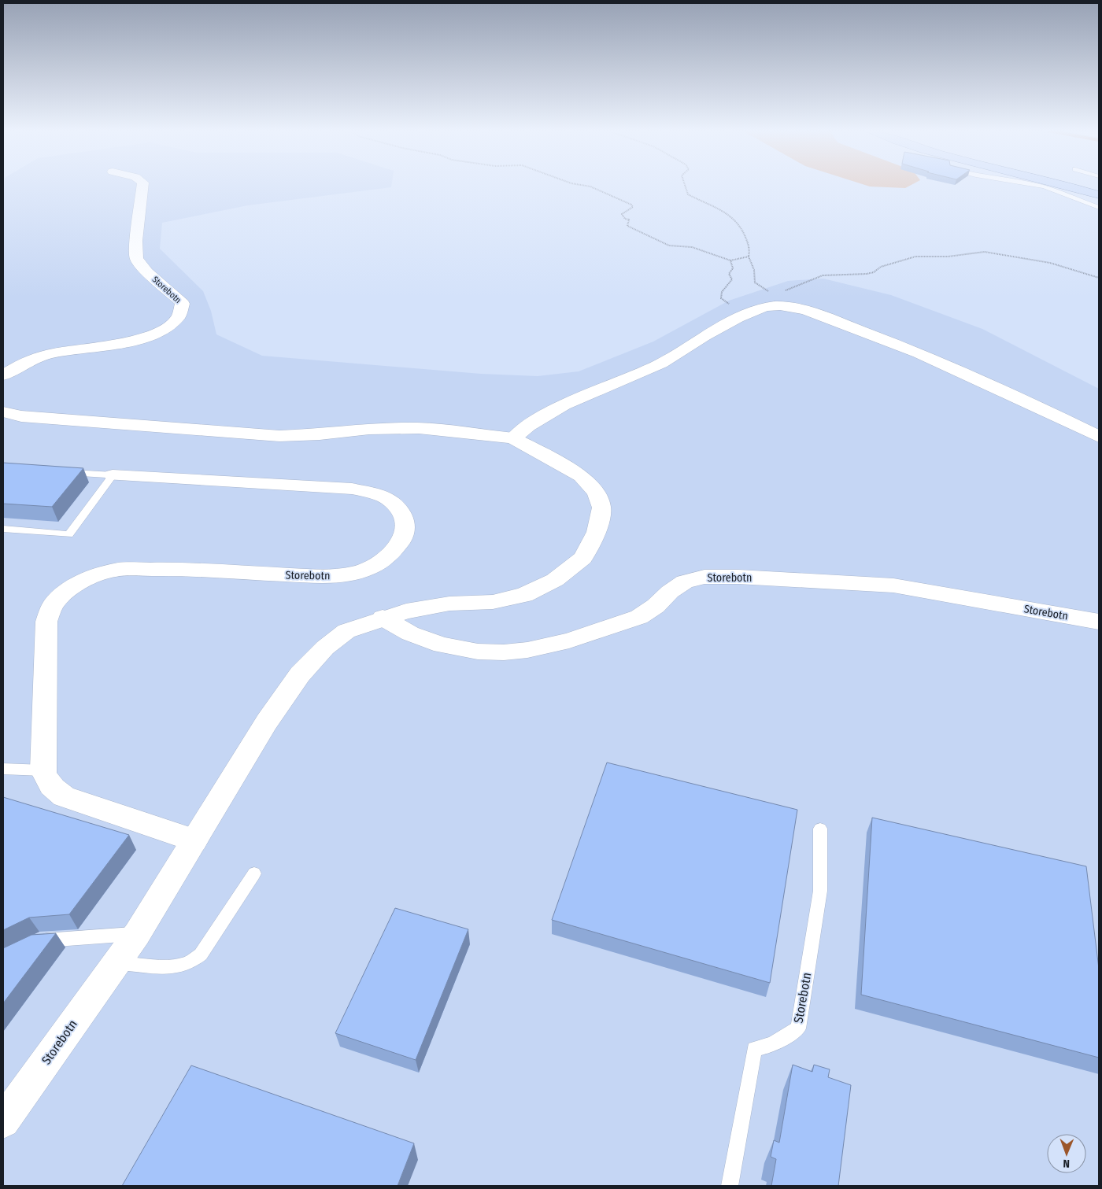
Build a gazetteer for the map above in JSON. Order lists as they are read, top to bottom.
{
  "streets": {
    "street": ["Storebotn"]
  },
  "north": "bottom"
}
